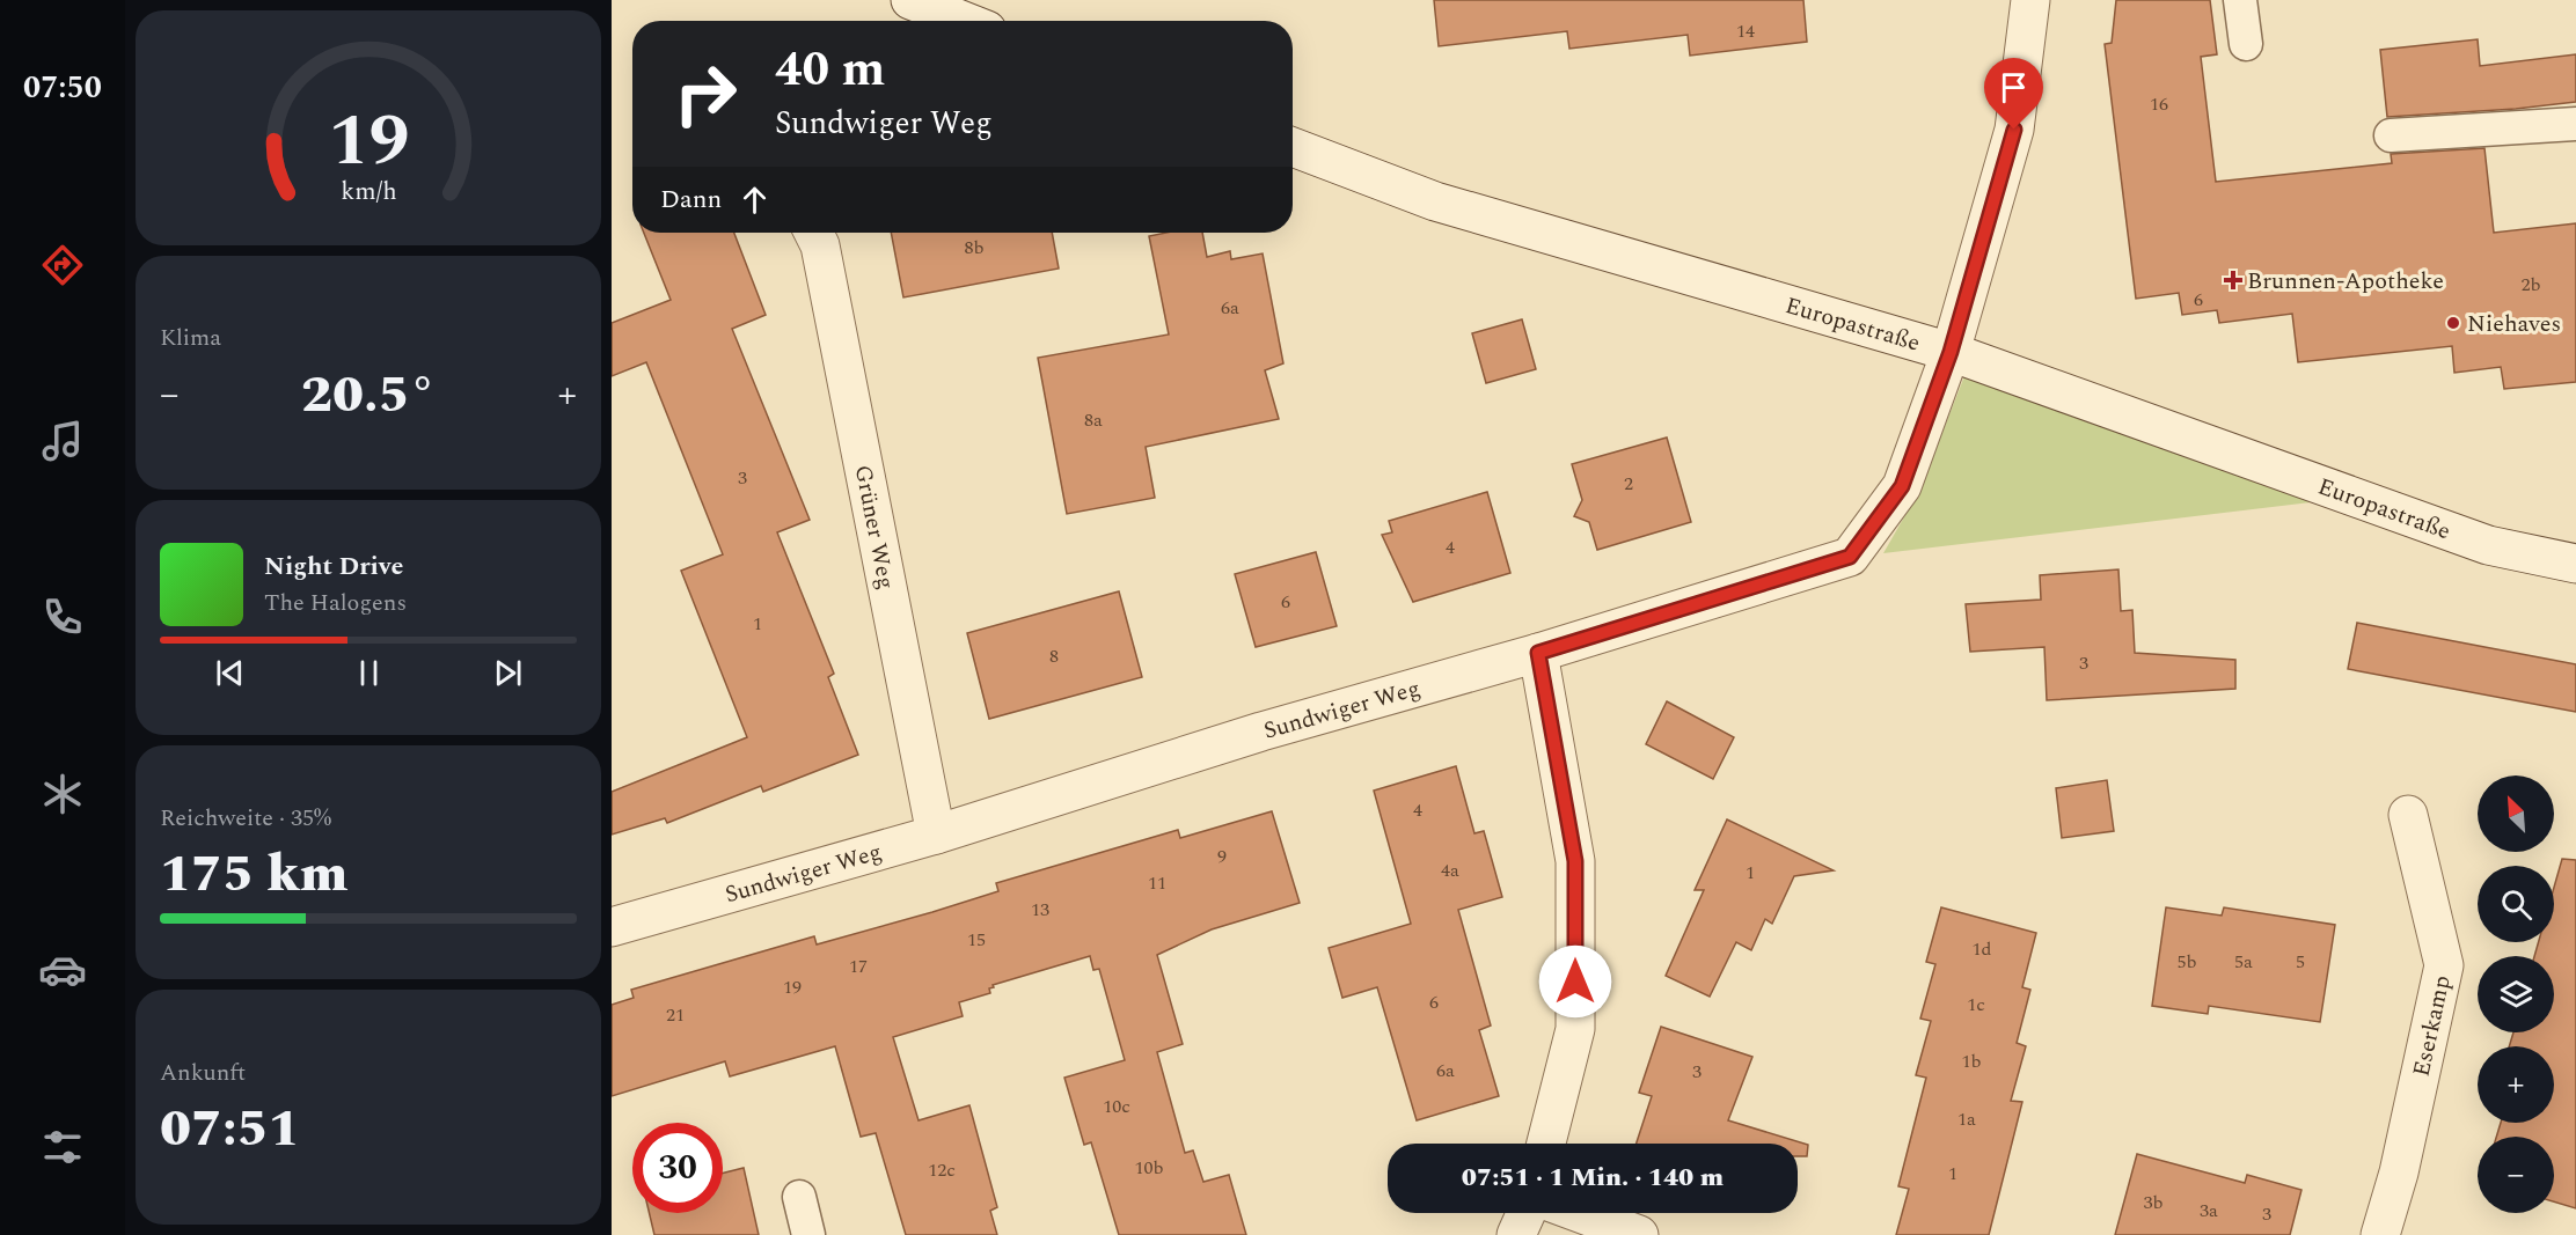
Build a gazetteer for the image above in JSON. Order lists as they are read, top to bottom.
{
  "streets": {
    "street": [
      "Europastraße",
      "Grüner Weg",
      "Sundwiger Weg",
      "Eserkamp"
    ]
  },
  "crossings": [
    ["Europastraße", "Sundwiger Weg"],
    ["Grüner Weg", "Sundwiger Weg"]
  ],
  "places": {
    "health": ["Brunnen-Apotheke"],
    "other": ["Niehaves"]
  },
  "house_numbers": [
    "14",
    "16",
    "8b",
    "2b",
    "6",
    "6a",
    "8a",
    "3",
    "2",
    "4",
    "6",
    "1",
    "8",
    "3",
    "4",
    "9",
    "4a",
    "1",
    "11",
    "13",
    "15",
    "1d",
    "5b",
    "5a",
    "5",
    "17",
    "19",
    "6",
    "1c",
    "21",
    "1b",
    "6a",
    "3",
    "10c",
    "1a",
    "10b",
    "12c",
    "1",
    "3b",
    "3a",
    "3"
  ],
  "north": "top left",
  "page": {
    "tabs": "07:50",
    "turn": ["40 m", "Sundwiger Weg"],
    "then": "Dann",
    "tile": [
      "Klima",
      ["Reichweite · 35%", "175 km"],
      ["Ankunft", "07:51"]
    ],
    "heat": ["−", "20.5°", "+"],
    "song": ["Night Drive", "The Halogens"],
    "map_buttons": ["+", "−"],
    "limit": "30",
    "trip": "07:51 · 1 Min. · 140 m",
    "gauge": ["19", "km/h"]
  }
}
